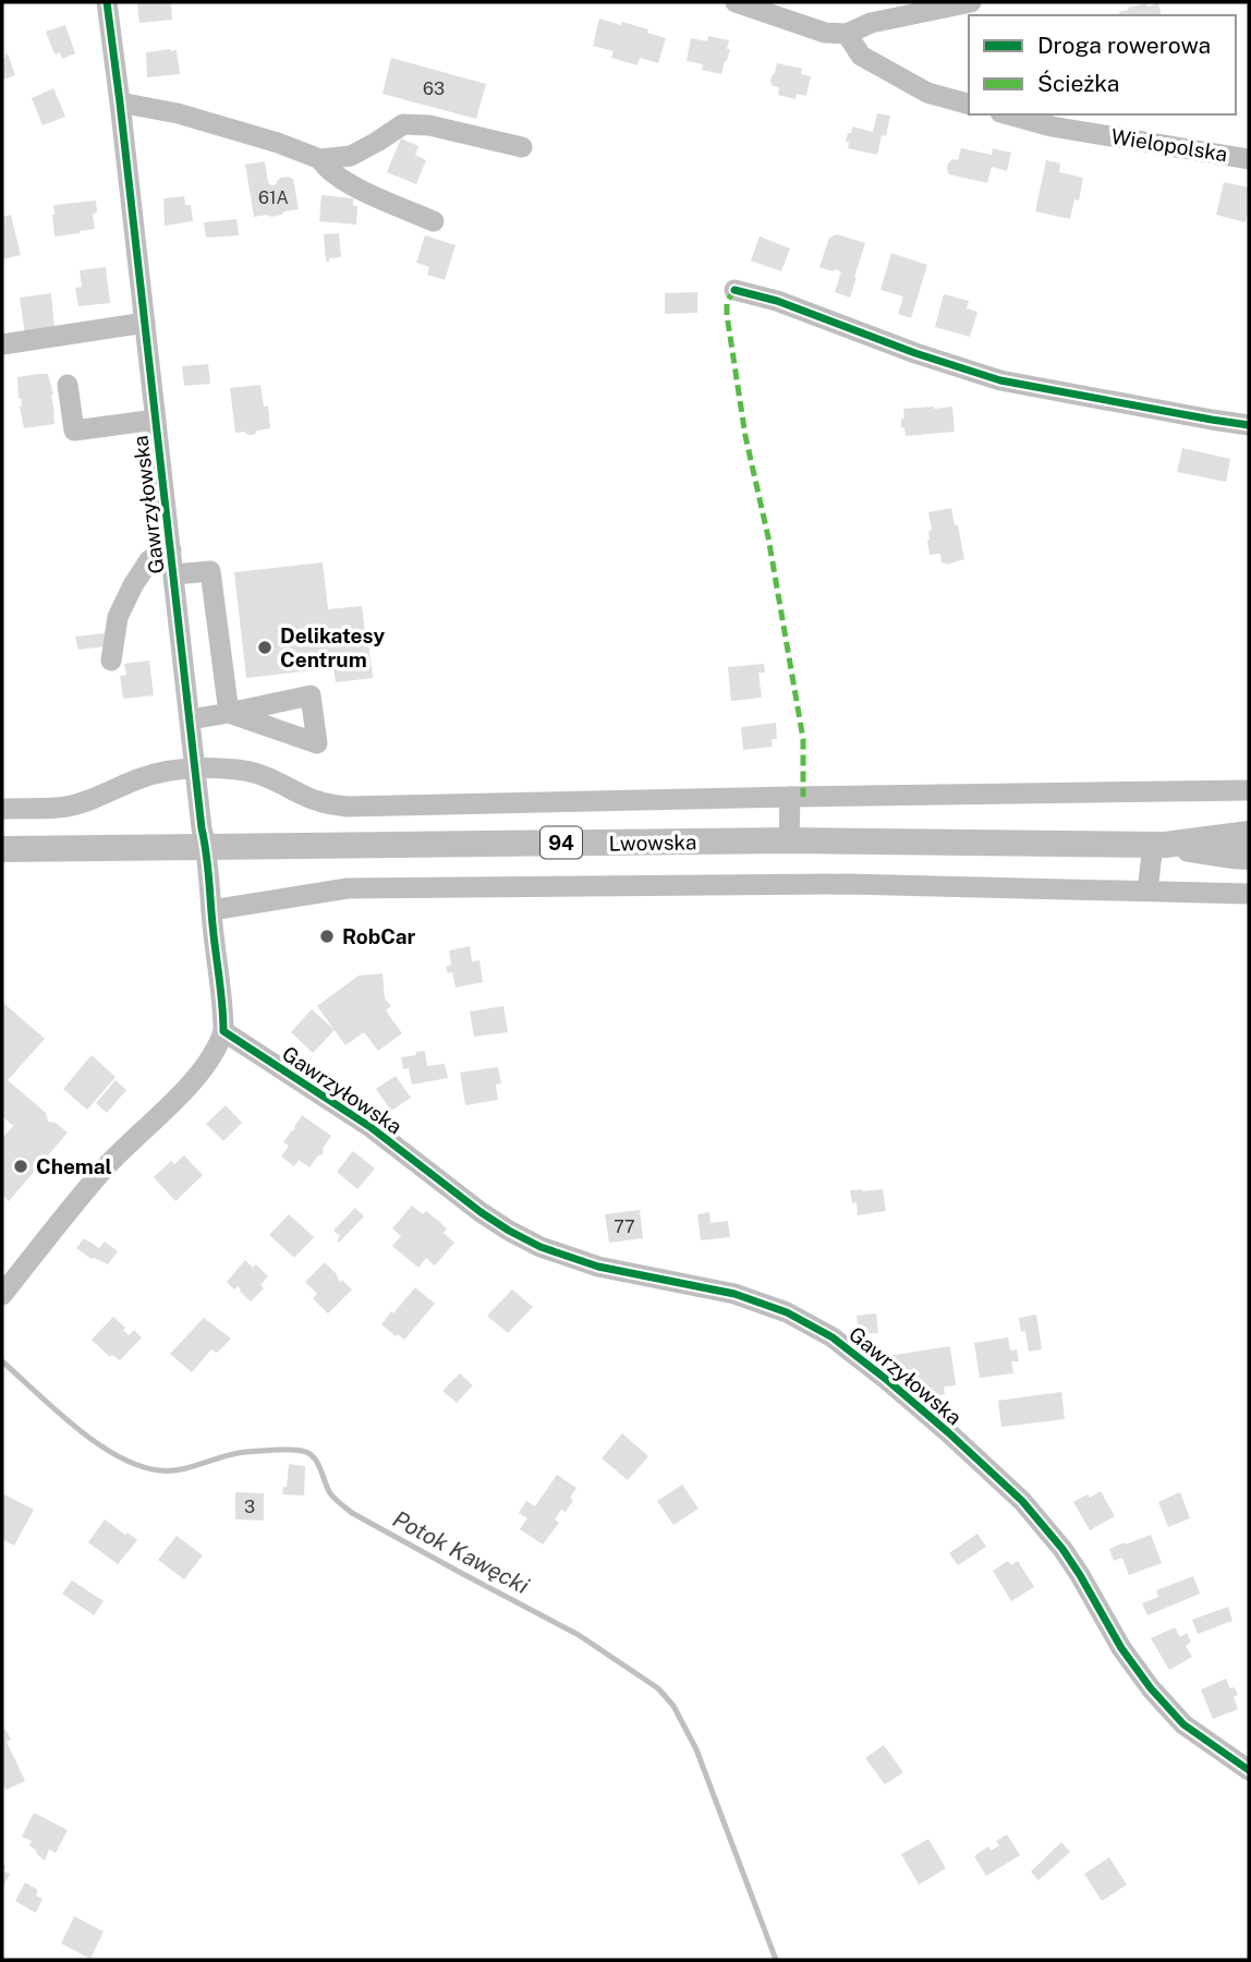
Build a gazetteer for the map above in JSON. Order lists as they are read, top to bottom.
{
  "streets": {
    "main road": ["94", "Lwowska"],
    "street": ["Wielopolska", "Gawrzyłowska"]
  },
  "crossings": [
    ["Gawrzyłowska", "Lwowska"]
  ],
  "water": ["Potok Kawęcki"],
  "places": ["Delikatesy Centrum", "RobCar", "Chemal"],
  "house_numbers": [
    "63",
    "61A",
    "77",
    "3"
  ],
  "legend": ["Droga rowerowa", "Ścieżka"]
}
